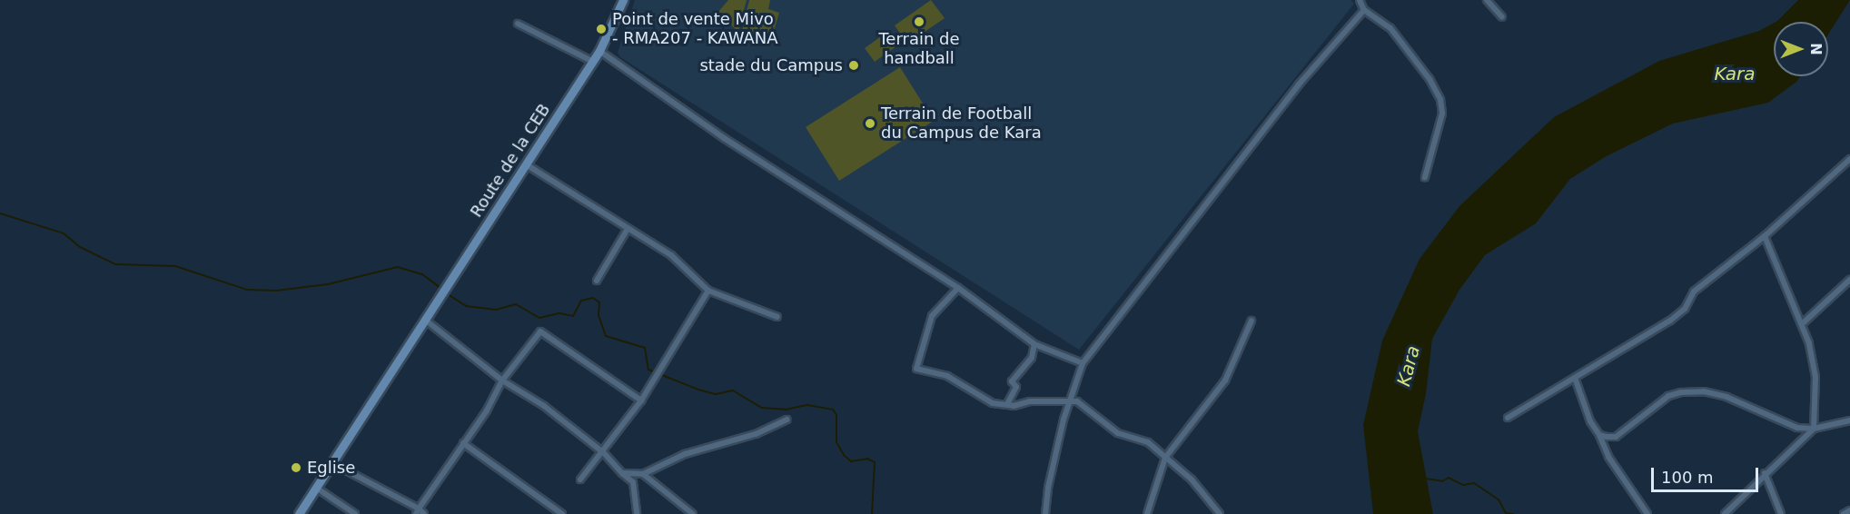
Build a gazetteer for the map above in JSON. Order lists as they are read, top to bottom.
{
  "streets": {
    "main road": ["Route de la CEB"]
  },
  "water": ["Kara"],
  "places": [
    "Terrain de handball",
    "Point de vente Mivo - RMA207 - KAWANA",
    "stade du Campus",
    "Terrain de Football du Campus de Kara",
    "Eglise"
  ],
  "scale_bar": "100 m",
  "north": "right"
}
